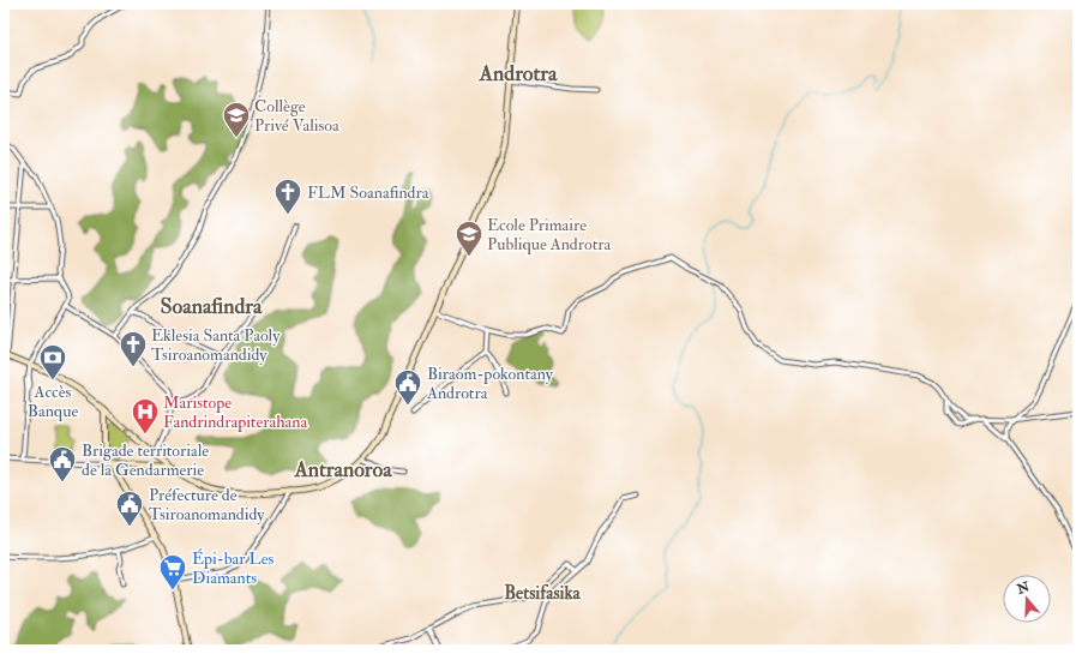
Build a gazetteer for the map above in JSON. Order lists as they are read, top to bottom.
{
  "districts": [
    "Androtra",
    "Soanafindra",
    "Antranoroa",
    "Betsifasika"
  ],
  "places": {
    "school or university": ["Collège Privé Valisoa", "Ecole Primaire Publique Androtra"],
    "church": ["FLM Soanafindra", "Eklesia Santa Paoly Tsiroanomandidy"],
    "bank": ["Accès Banque"],
    "public building": ["Biraom-pokontany Androtra", "Brigade territoriale de la Gendarmerie", "Préfecture de Tsiroanomandidy"],
    "hospital": ["Maristope Fandrindrapiterahana"],
    "supermarket": ["Épi-bar Les Diamants"]
  },
  "north": "top"
}
